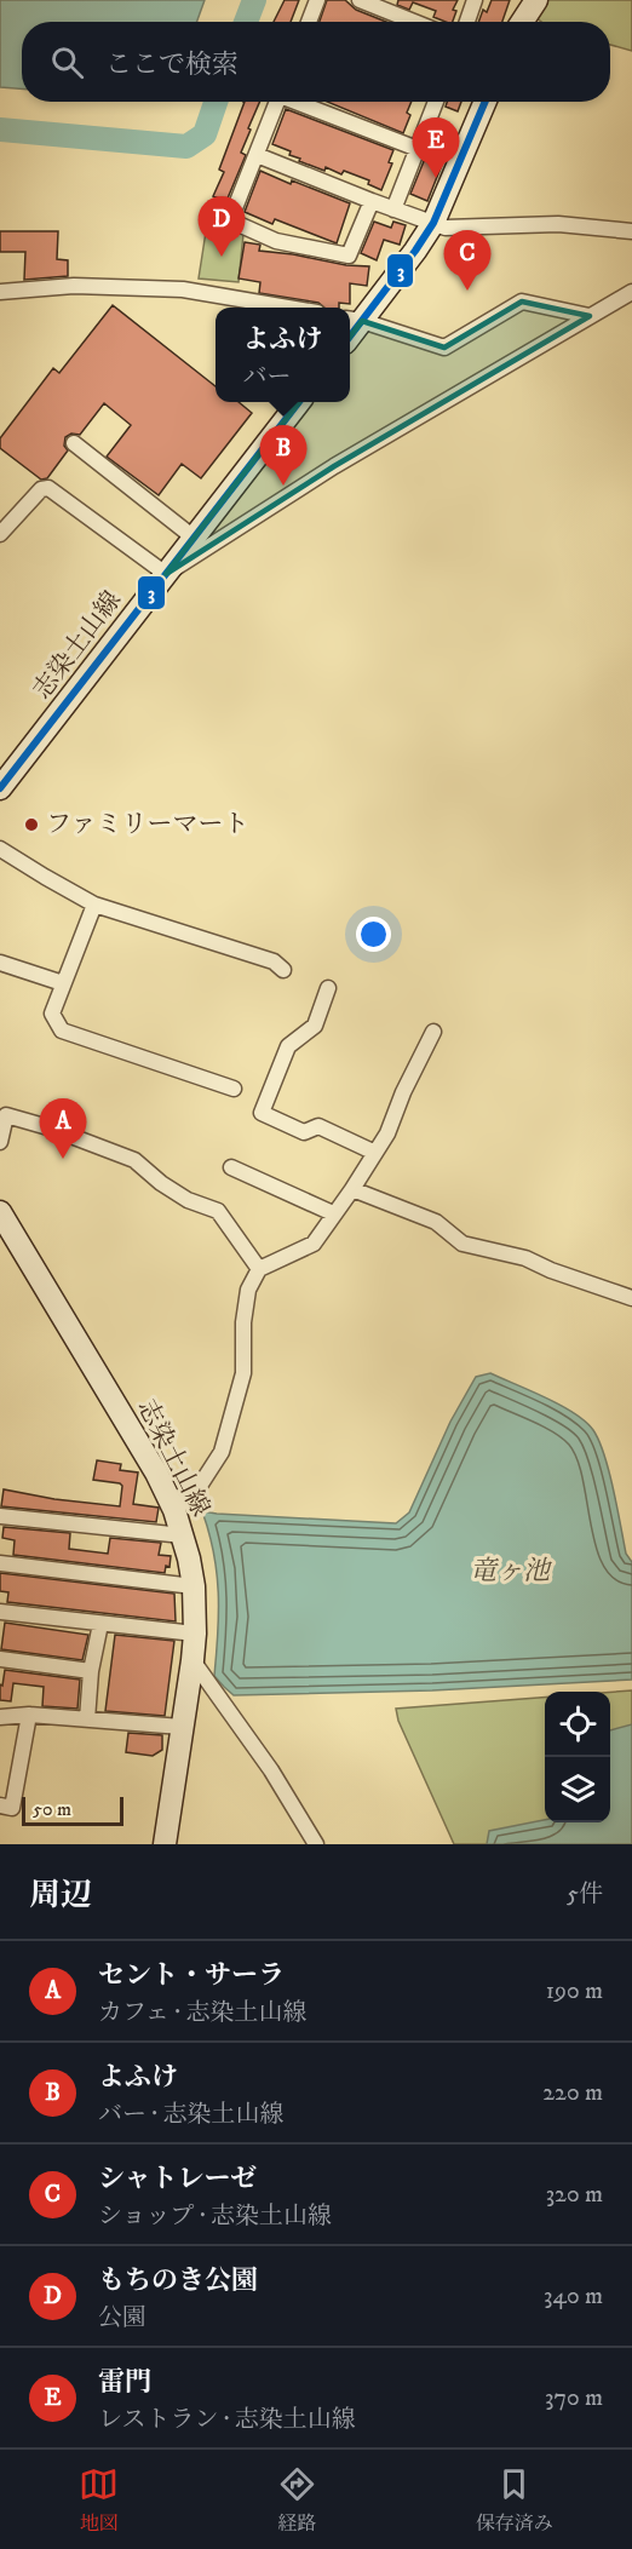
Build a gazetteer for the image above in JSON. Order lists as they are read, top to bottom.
{
  "streets": {
    "main road": ["志染土山線"]
  },
  "water": ["竜ヶ池"],
  "places": ["ファミリーマート"],
  "lines": ["transit line 3"],
  "scale_bar": "50 m",
  "page": {
    "search": "ここで検索",
    "pins": [
      "E",
      "D",
      "C",
      "B",
      "A"
    ],
    "popup": ["よふけ", "バー"],
    "scale": "50 m",
    "heading": ["周辺", "5件"],
    "list": [
      {
        "mark": "A",
        "name": "セント・サーラ",
        "note": "カフェ · 志染土山線",
        "value": "190 m"
      },
      {
        "mark": "B",
        "name": "よふけ",
        "note": "バー · 志染土山線",
        "value": "220 m"
      },
      {
        "mark": "C",
        "name": "シャトレーゼ",
        "note": "ショップ · 志染土山線",
        "value": "320 m"
      },
      {
        "mark": "D",
        "name": "もちのき公園",
        "note": "公園",
        "value": "340 m"
      },
      {
        "mark": "E",
        "name": "雷門",
        "note": "レストラン · 志染土山線",
        "value": "370 m"
      }
    ],
    "nav": ["地図", "経路", "保存済み"]
  }
}
